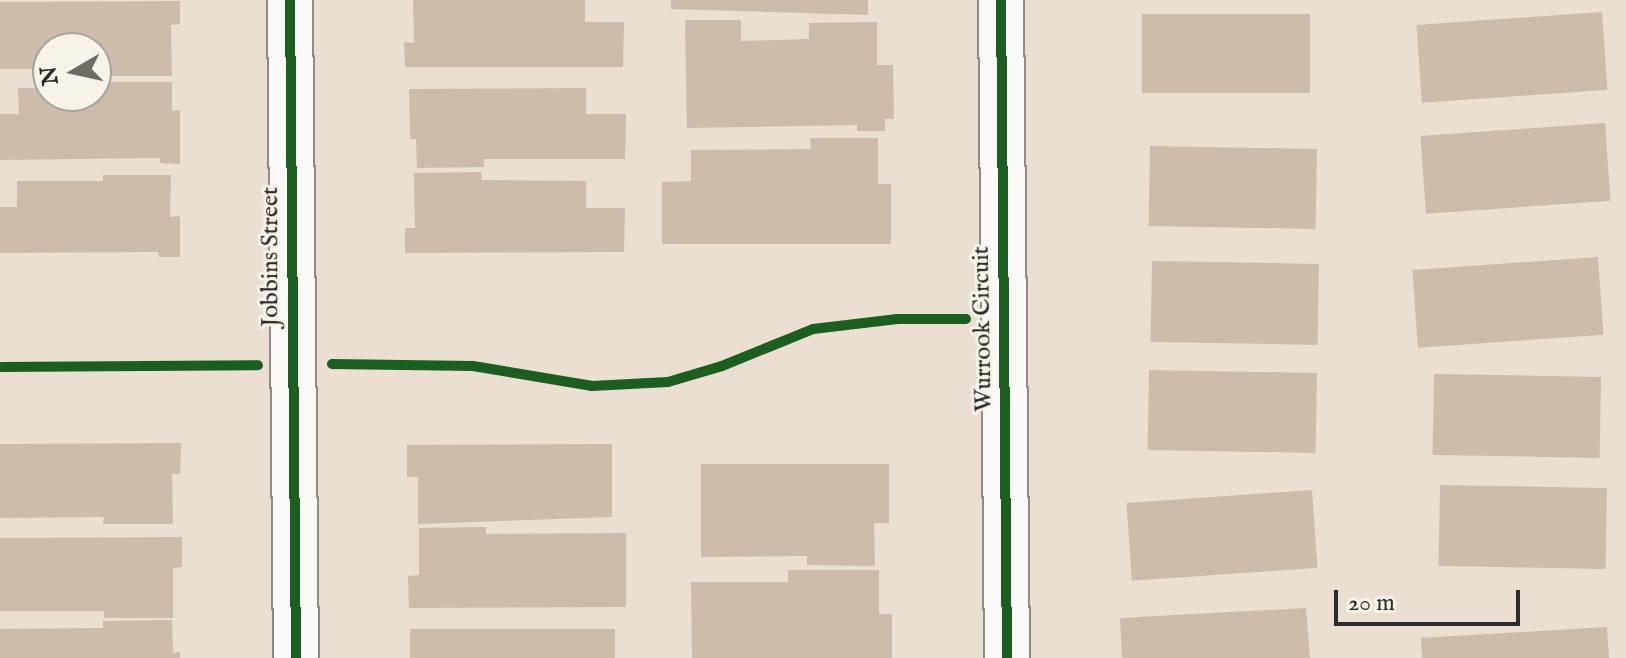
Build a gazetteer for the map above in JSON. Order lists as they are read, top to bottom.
{
  "streets": {
    "street": ["Jobbins Street", "Wurrook Circuit"]
  },
  "scale_bar": "20 m",
  "north": "left"
}
